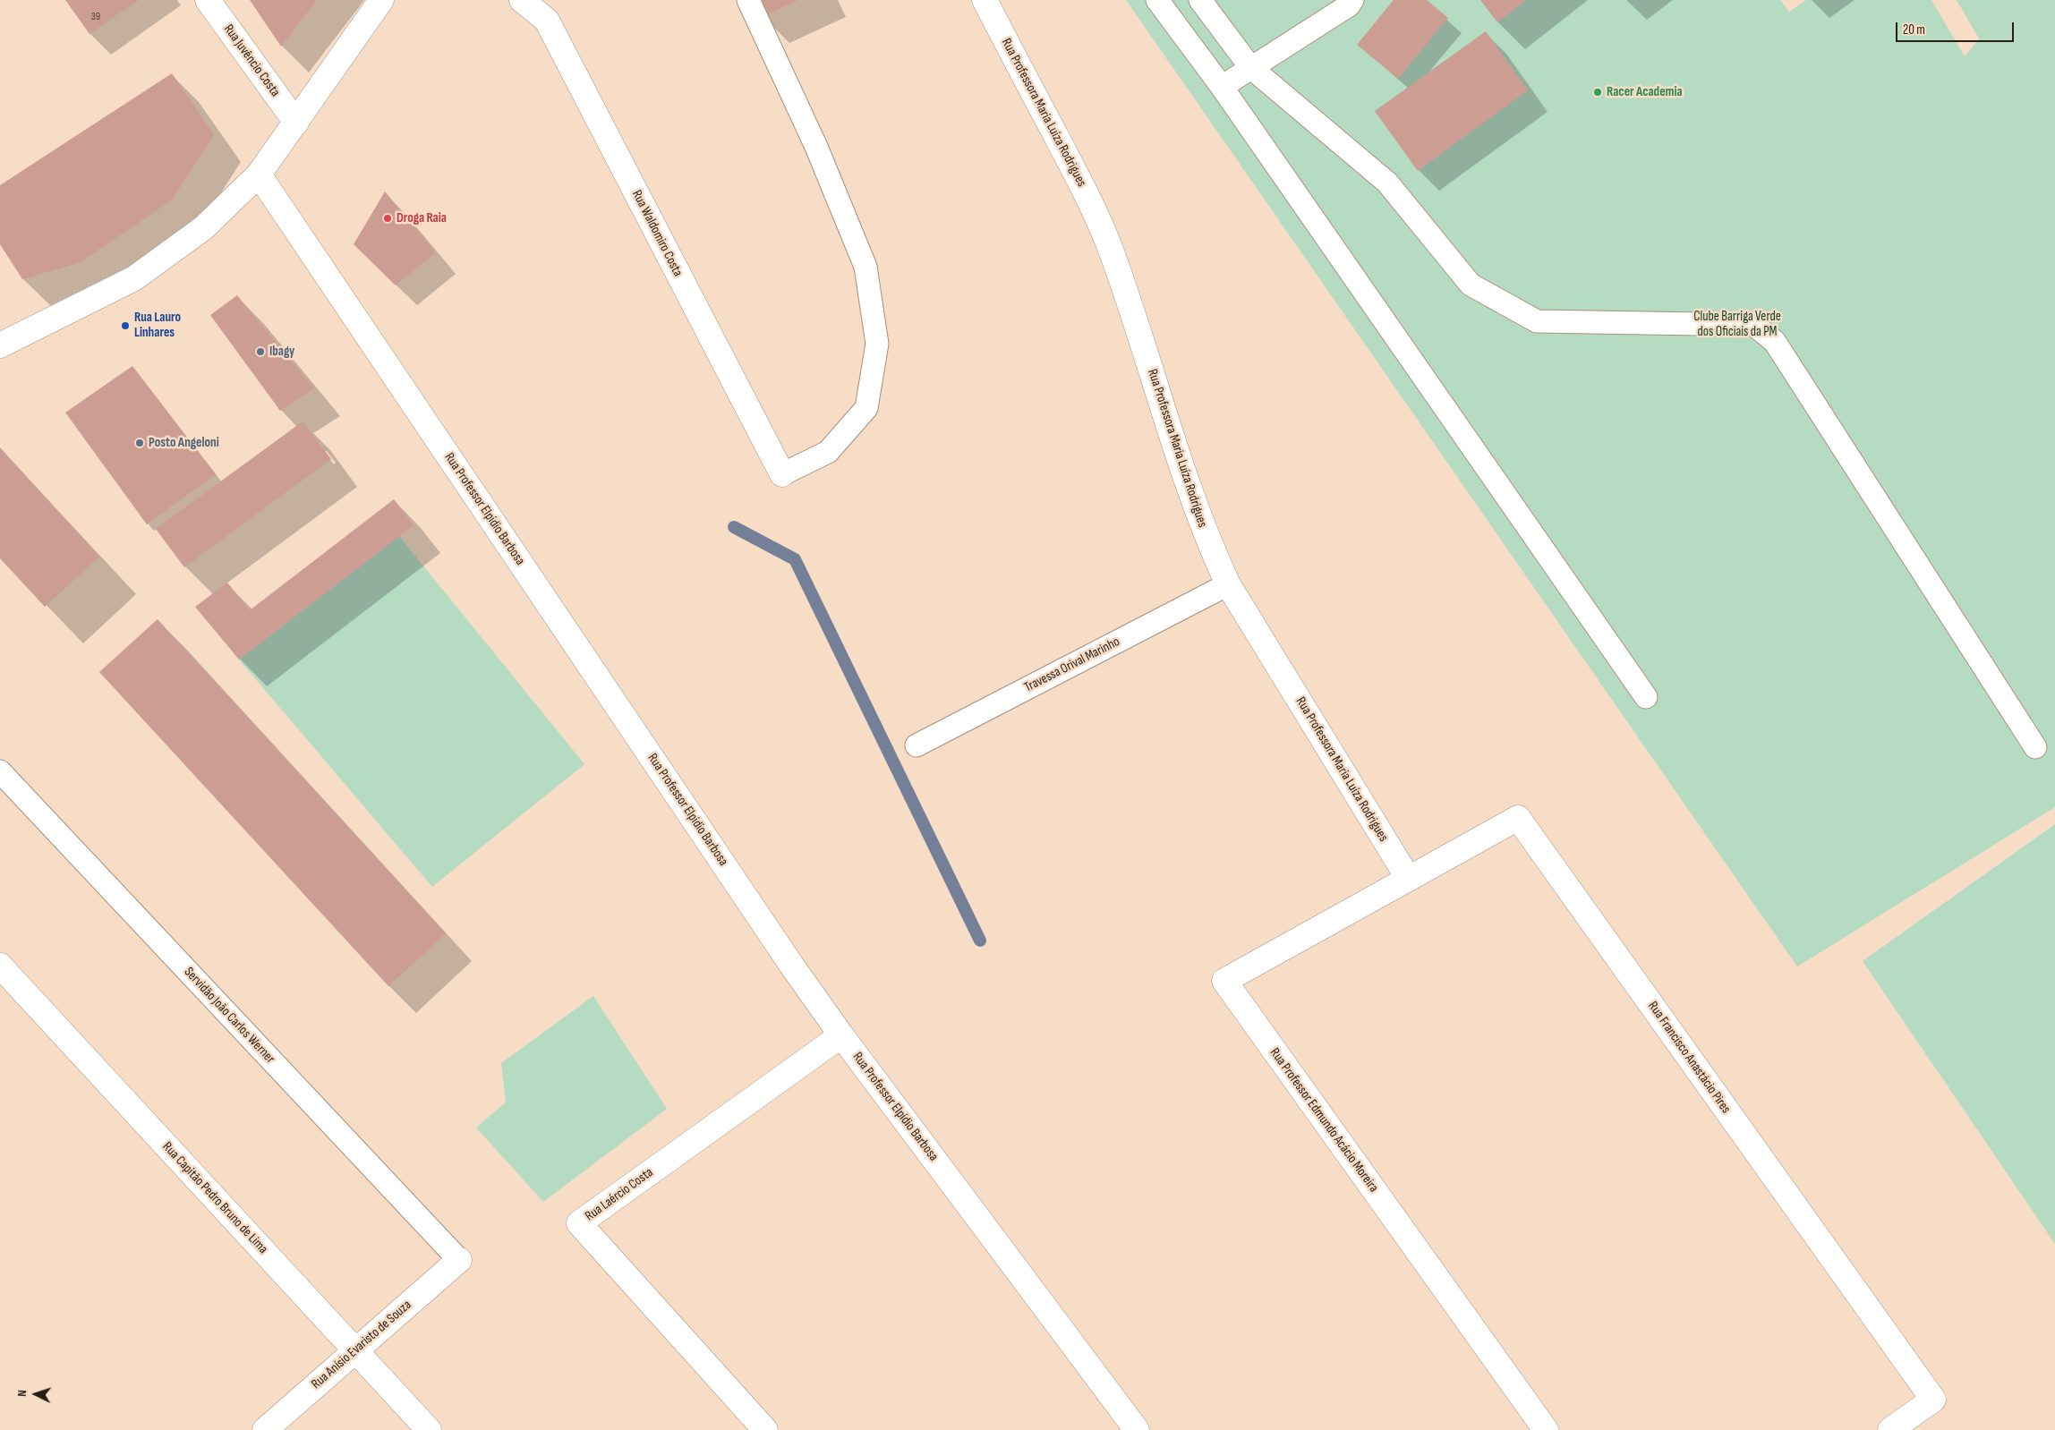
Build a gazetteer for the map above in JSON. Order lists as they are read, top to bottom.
{
  "streets": {
    "street": [
      "Rua Juvêncio Costa",
      "Rua Professora Maria Luíza Rodrigues",
      "Rua Waldomiro Costa",
      "Rua Professor Elpídio Barbosa",
      "Rua Francisco Anastácio Pires",
      "Rua Professor Edmundo Acácio Moreira",
      "Rua Laércio Costa",
      "Rua Capitão Pedro Bruno de Lima",
      "Rua Anísio Evaristo de Souza"
    ],
    "lane": ["Travessa Orival Marinho", "Servidão João Carlos Werner"]
  },
  "crossings": [
    ["Rua Professora Maria Luíza Rodrigues", "Travessa Orival Marinho"],
    ["Rua Professora Maria Luíza Rodrigues", "Rua Francisco Anastácio Pires"],
    ["Rua Professora Maria Luíza Rodrigues", "Rua Professor Edmundo Acácio Moreira"],
    ["Rua Professor Elpídio Barbosa", "Rua Laércio Costa"],
    ["Servidão João Carlos Werner", "Rua Anísio Evaristo de Souza"],
    ["Rua Francisco Anastácio Pires", "Rua Professor Edmundo Acácio Moreira"],
    ["Rua Capitão Pedro Bruno de Lima", "Rua Anísio Evaristo de Souza"]
  ],
  "parks": ["Clube Barriga Verde dos Oficiais da PM"],
  "places": [
    "Racer Academia",
    "Droga Raia",
    "Rua Lauro Linhares",
    "Ibagy",
    "Posto Angeloni"
  ],
  "house_numbers": ["39"],
  "scale_bar": "20 m",
  "north": "left"
}
